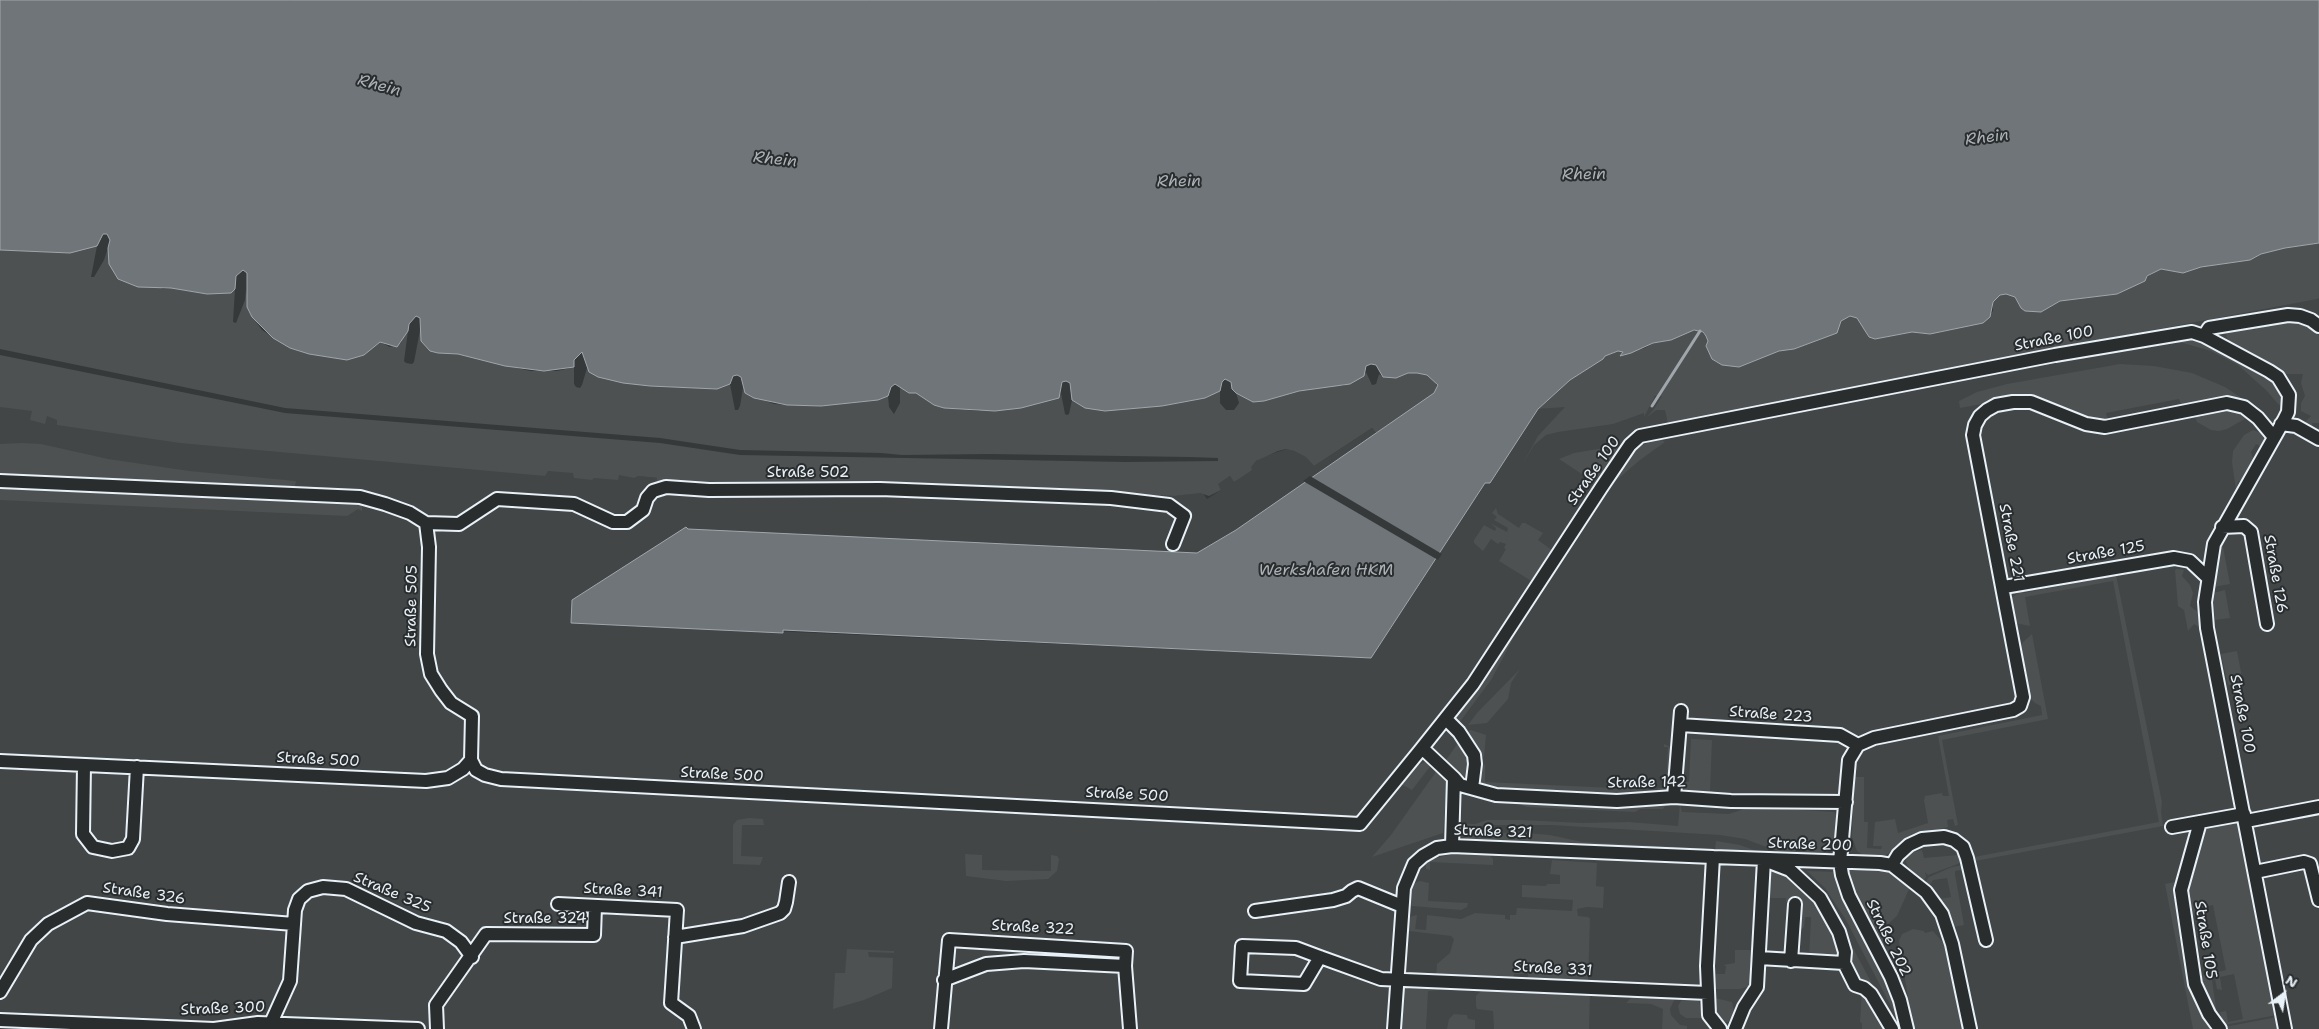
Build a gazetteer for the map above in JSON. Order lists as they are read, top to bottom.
{
  "streets": {
    "street": [
      "Straße 100",
      "Straße 502",
      "Straße 221",
      "Straße 125",
      "Straße 126",
      "Straße 505",
      "Straße 223",
      "Straße 500",
      "Straße 142",
      "Straße 321",
      "Straße 200",
      "Straße 341",
      "Straße 325",
      "Straße 326",
      "Straße 324",
      "Straße 322",
      "Straße 202",
      "Straße 105",
      "Straße 331",
      "Straße 300"
    ]
  },
  "crossings": [
    ["Straße 100", "Straße 221"],
    ["Straße 100", "Straße 125"],
    ["Straße 100", "Straße 126"],
    ["Straße 100", "Straße 500"],
    ["Straße 502", "Straße 505"],
    ["Straße 221", "Straße 125"],
    ["Straße 221", "Straße 223"],
    ["Straße 505", "Straße 500"],
    ["Straße 321", "Straße 200"],
    ["Straße 321", "Straße 331"],
    ["Straße 200", "Straße 202"],
    ["Straße 341", "Straße 324"],
    ["Straße 325", "Straße 326"],
    ["Straße 325", "Straße 324"],
    ["Straße 325", "Straße 300"]
  ],
  "water": ["Rhein", "Werkshafen HKM"],
  "north": "top right"
}
